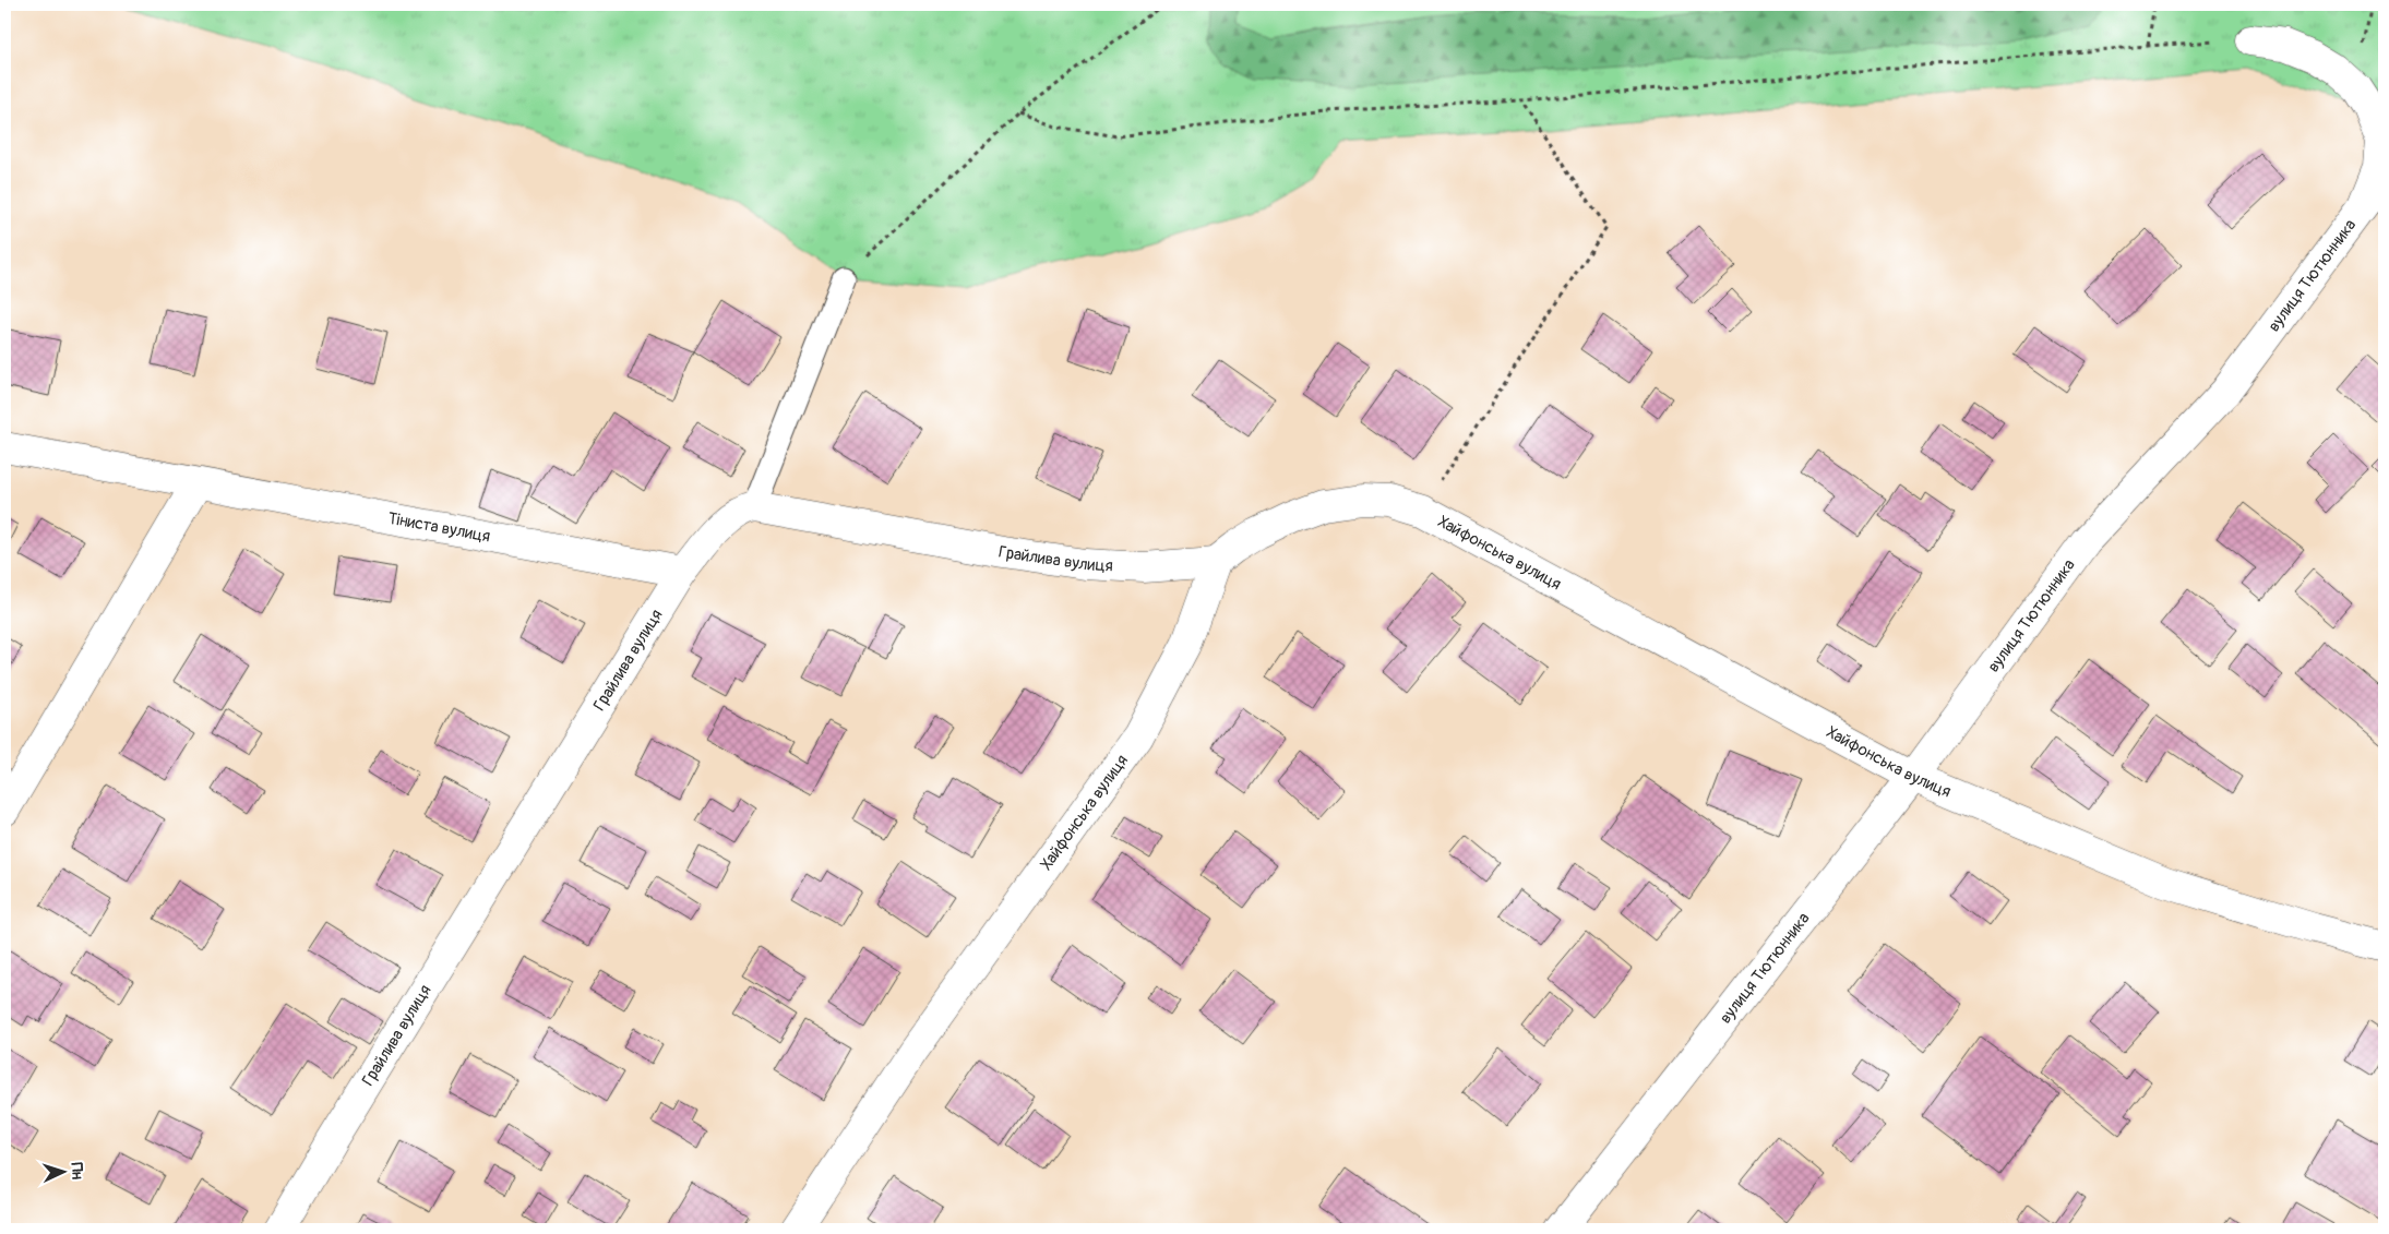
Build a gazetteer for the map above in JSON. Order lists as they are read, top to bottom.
{
  "streets": {
    "street": [
      "вулиця Тютюнника",
      "Тіниста вулиця",
      "Хайфонська вулиця",
      "Грайлива вулиця"
    ]
  },
  "crossings": [
    ["вулиця Тютюнника", "Хайфонська вулиця"],
    ["Тіниста вулиця", "Грайлива вулиця"],
    ["Хайфонська вулиця", "Грайлива вулиця"]
  ],
  "north": "right"
}
